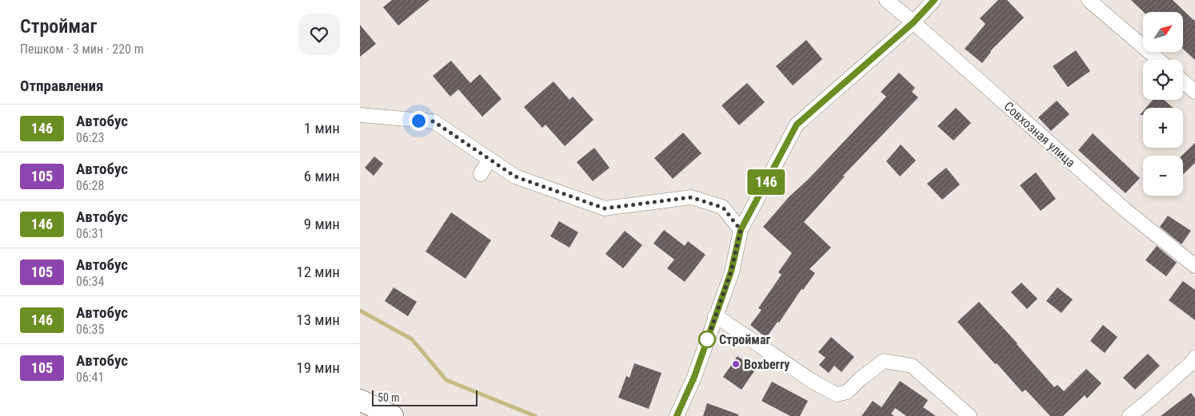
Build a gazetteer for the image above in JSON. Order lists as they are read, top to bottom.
{
  "streets": {
    "street": ["Совхозная улица"]
  },
  "places": ["Строймаг", "Boxberry"],
  "lines": ["bus line 146"],
  "scale_bar": "50 m",
  "north": "top right",
  "page": {
    "heading": [
      ["Строймаг", "Пешком · 3 мин · 220 m"],
      "Отправления"
    ],
    "on_map": "146",
    "map_buttons": ["+", "−"],
    "list": [
      {
        "mark": "146",
        "name": "Автобус",
        "note": "06:23",
        "value": "1 мин"
      },
      {
        "mark": "105",
        "name": "Автобус",
        "note": "06:28",
        "value": "6 мин"
      },
      {
        "mark": "146",
        "name": "Автобус",
        "note": "06:31",
        "value": "9 мин"
      },
      {
        "mark": "105",
        "name": "Автобус",
        "note": "06:34",
        "value": "12 мин"
      },
      {
        "mark": "146",
        "name": "Автобус",
        "note": "06:35",
        "value": "13 мин"
      },
      {
        "mark": "105",
        "name": "Автобус",
        "note": "06:41",
        "value": "19 мин"
      }
    ],
    "scale": "50 m"
  }
}
